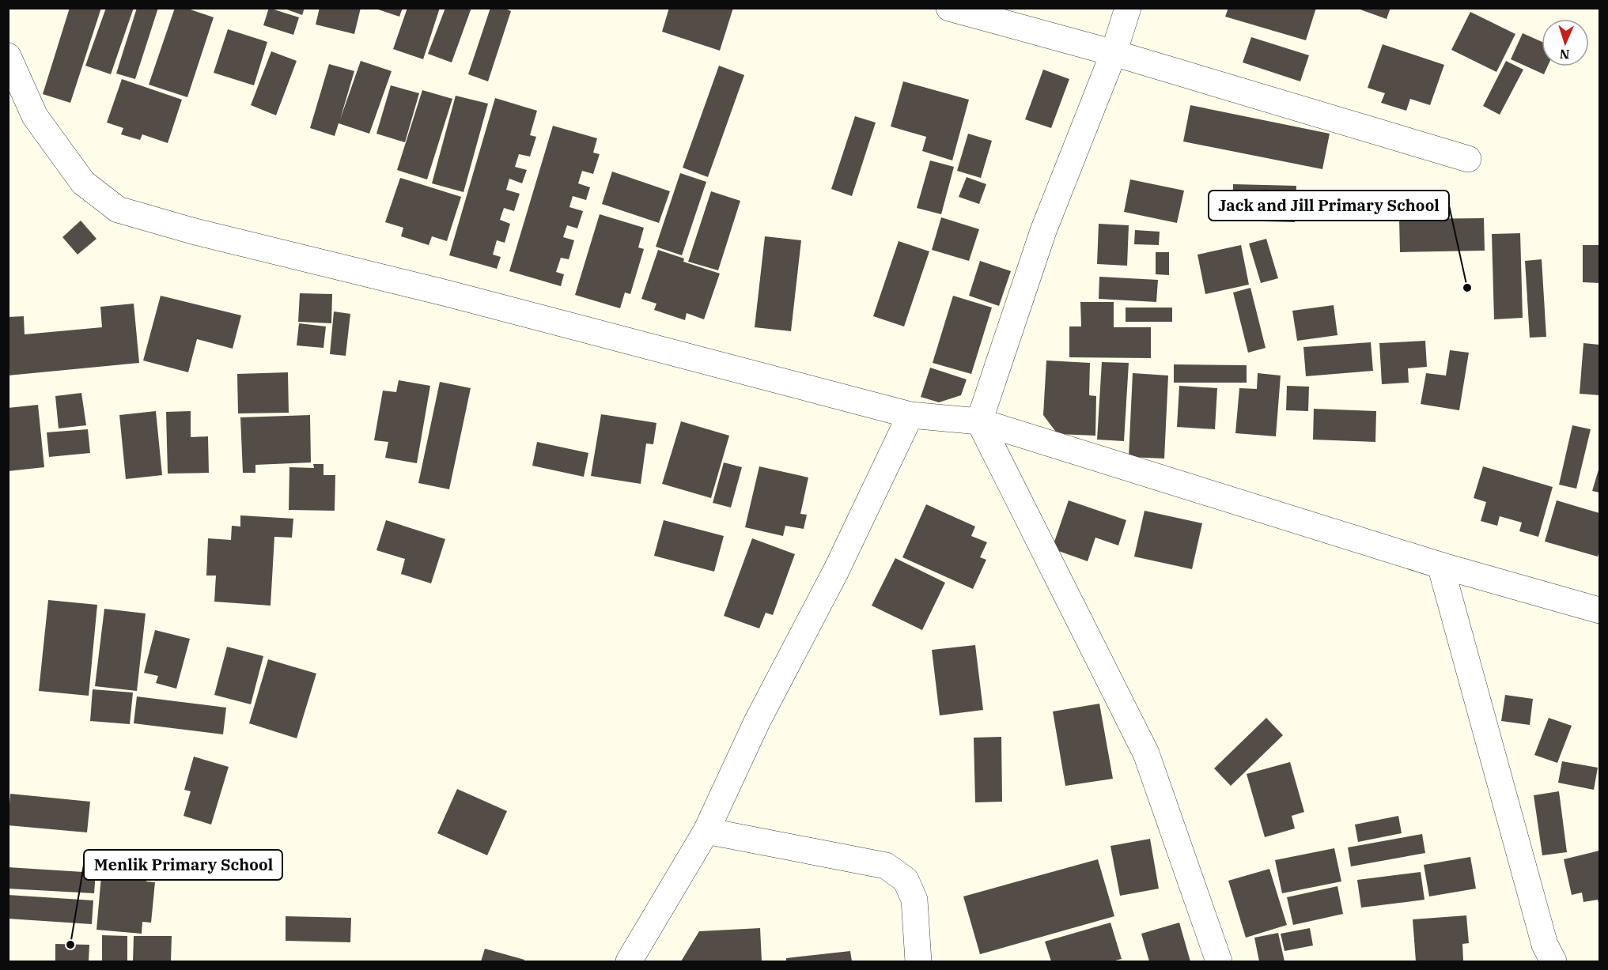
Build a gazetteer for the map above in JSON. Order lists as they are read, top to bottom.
{
  "places": ["Jack and Jill Primary School", "Menlik Primary School"],
  "north": "bottom"
}
